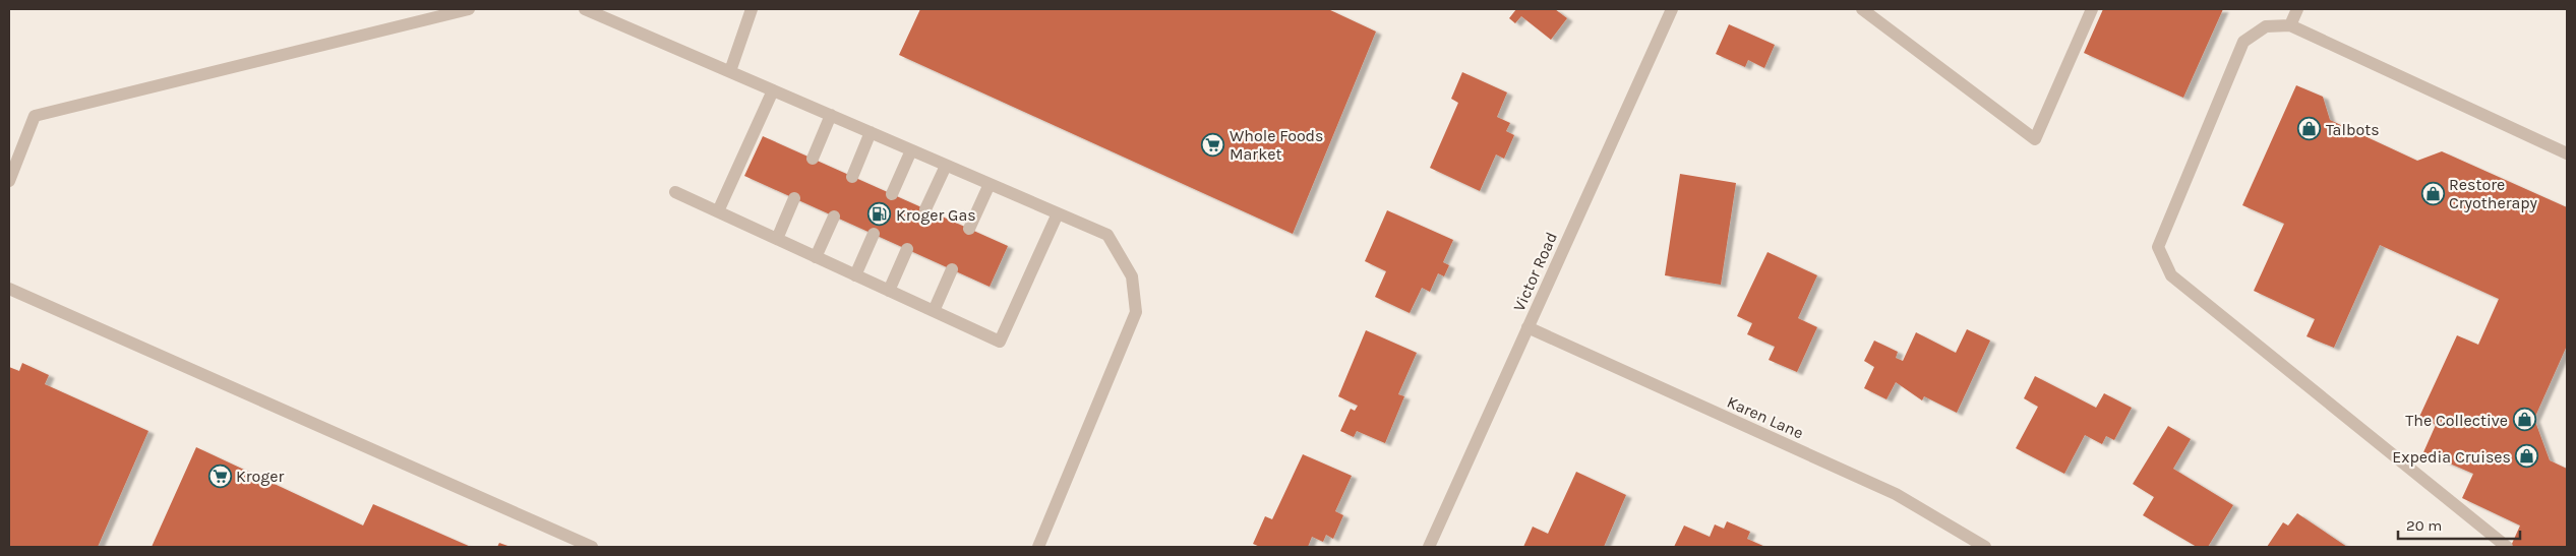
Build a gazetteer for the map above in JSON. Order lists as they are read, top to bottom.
{
  "streets": {
    "street": ["Victor Road", "Karen Lane"]
  },
  "crossings": [
    ["Victor Road", "Karen Lane"]
  ],
  "places": {
    "shop": [
      "Talbots",
      "Restore Cryotherapy",
      "The Collective",
      "Expedia Cruises"
    ],
    "supermarket": ["Whole Foods Market", "Kroger"],
    "fuel station": ["Kroger Gas"]
  },
  "scale_bar": "20 m"
}
